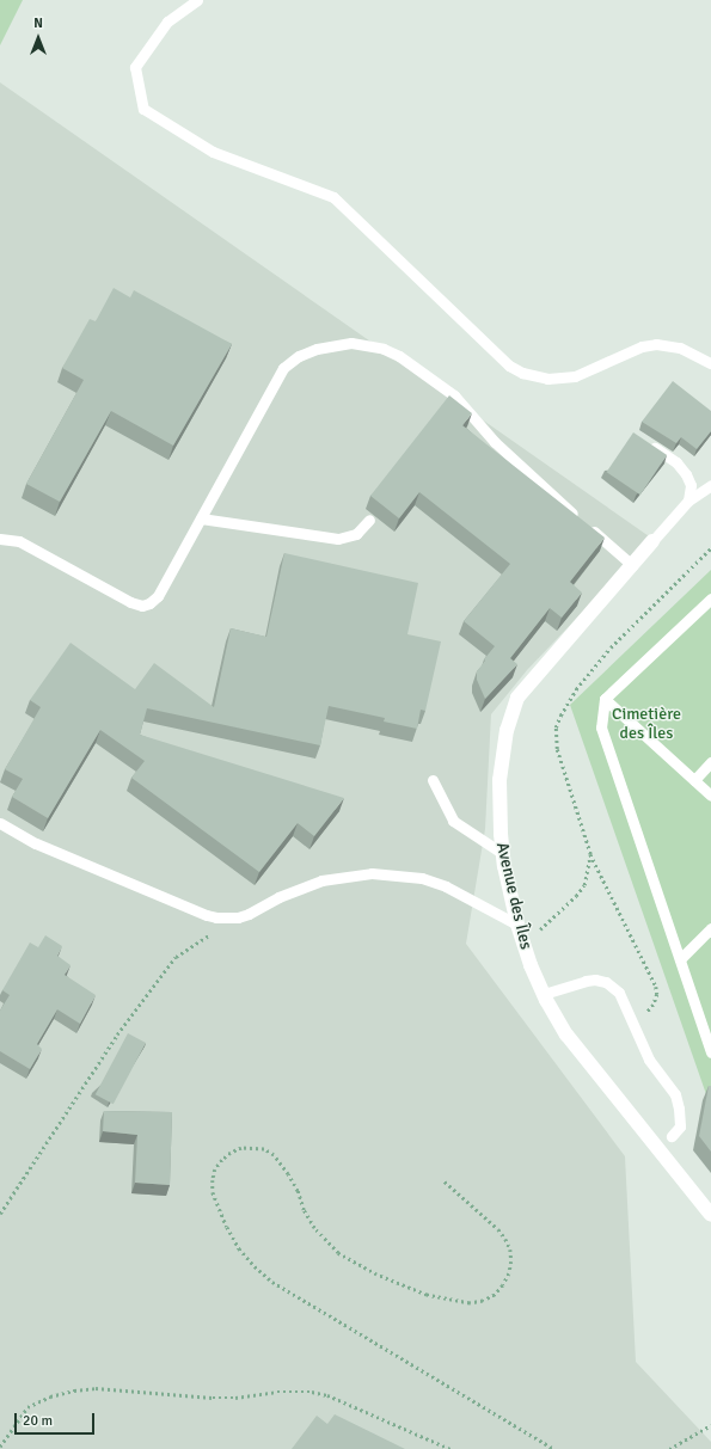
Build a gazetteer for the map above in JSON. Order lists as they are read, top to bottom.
{
  "streets": {
    "street": ["Avenue des Îles"]
  },
  "parks": ["Cimetière des Îles"],
  "scale_bar": "20 m",
  "north": "top"
}
